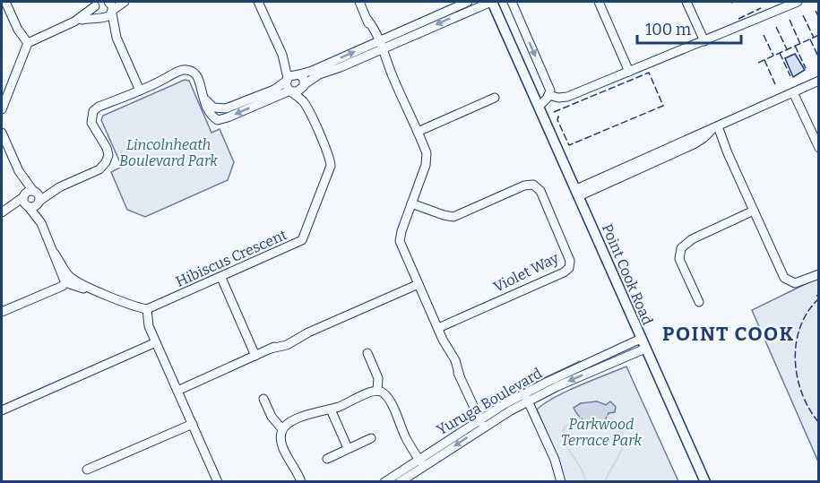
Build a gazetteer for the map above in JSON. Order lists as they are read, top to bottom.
{
  "streets": {
    "main road": ["Point Cook Road"],
    "street": ["Hibiscus Crescent", "Violet Way", "Yuruga Boulevard"]
  },
  "crossings": [
    ["Point Cook Road", "Yuruga Boulevard"]
  ],
  "districts": ["POINT COOK"],
  "parks": ["Lincolnheath Boulevard Park", "Parkwood Terrace Park"],
  "scale_bar": "100 m"
}
